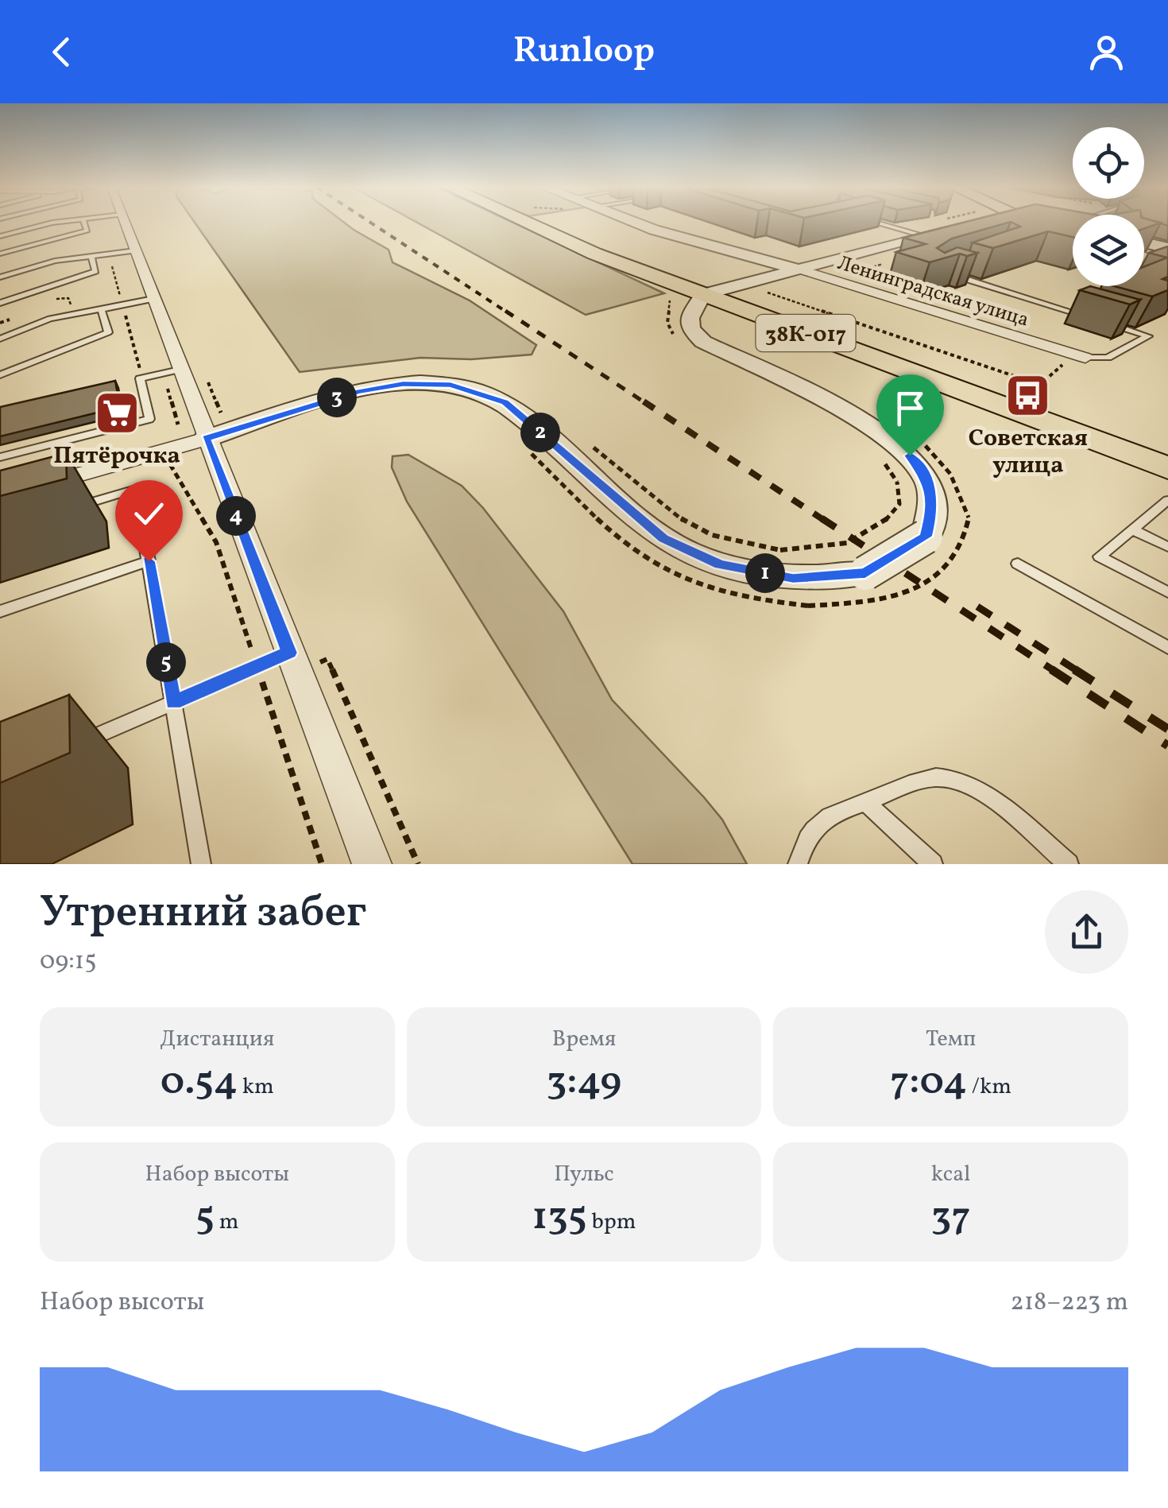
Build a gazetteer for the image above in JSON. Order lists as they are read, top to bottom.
{
  "streets": {
    "main road": ["38К-017"],
    "street": ["Ленинградская улица"]
  },
  "places": {
    "bus stop": ["Советская улица"],
    "supermarket": ["Пятёрочка"]
  },
  "page": {
    "header": "Runloop",
    "pins": [
      "3",
      "2",
      "4",
      "1",
      "5"
    ],
    "heading": ["Утренний забег", "09:15"],
    "stats": [
      ["Дистанция", "0.54 km"],
      ["Время", "3:49"],
      ["Темп", "7:04 /km"],
      ["Набор высоты", "5 m"],
      ["Пульс", "135 bpm"],
      ["kcal", "37"]
    ],
    "chart": ["Набор высоты", "218–223 m"]
  }
}
